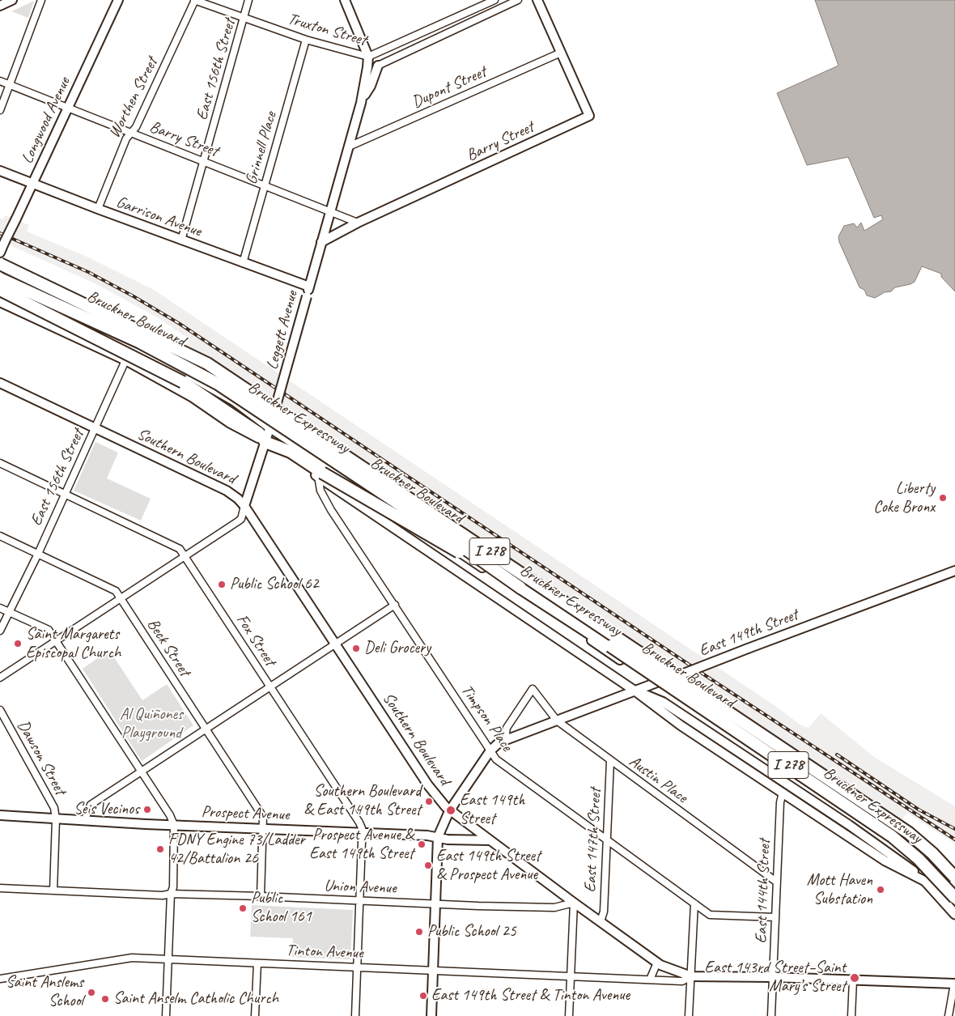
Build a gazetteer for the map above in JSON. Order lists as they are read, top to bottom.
{
  "streets": {
    "highway": ["Bruckner Expressway", "I 278"],
    "main road": [
      "Longwood Avenue",
      "Barry Street",
      "Garrison Avenue",
      "Bruckner Boulevard",
      "Leggett Avenue",
      "Southern Boulevard",
      "East 149th Street",
      "Prospect Avenue"
    ],
    "street": [
      "Truxton Street",
      "East 156th Street",
      "Dupont Street",
      "Worthen Street",
      "Grinnell Place",
      "Fox Street",
      "Beck Street",
      "Timpson Place",
      "Dawson Street",
      "Austin Place",
      "East 147th Street",
      "Union Avenue",
      "East 144th Street",
      "Tinton Avenue"
    ]
  },
  "crossings": [
    ["Truxton Street", "East 156th Street"],
    ["Truxton Street", "Worthen Street"],
    ["Truxton Street", "Grinnell Place"],
    ["Truxton Street", "Leggett Avenue"],
    ["East 156th Street", "Barry Street"],
    ["East 156th Street", "Garrison Avenue"],
    ["East 156th Street", "Bruckner Boulevard"],
    ["East 156th Street", "Southern Boulevard"],
    ["East 156th Street", "Fox Street"],
    ["East 156th Street", "Beck Street"],
    ["Dupont Street", "Barry Street"],
    ["Dupont Street", "Leggett Avenue"],
    ["Worthen Street", "Barry Street"],
    ["Worthen Street", "Garrison Avenue"],
    ["Longwood Avenue", "Barry Street"],
    ["Longwood Avenue", "Garrison Avenue"],
    ["Barry Street", "Grinnell Place"],
    ["Barry Street", "Leggett Avenue"],
    ["Grinnell Place", "Garrison Avenue"],
    ["Garrison Avenue", "Leggett Avenue"],
    ["Bruckner Boulevard", "Leggett Avenue"],
    ["Bruckner Boulevard", "East 149th Street"],
    ["Leggett Avenue", "Southern Boulevard"],
    ["Leggett Avenue", "Fox Street"],
    ["Leggett Avenue", "Beck Street"],
    ["Southern Boulevard", "East 149th Street"],
    ["Southern Boulevard", "Prospect Avenue"],
    ["Southern Boulevard", "East 147th Street"],
    ["Southern Boulevard", "Union Avenue"],
    ["Southern Boulevard", "East 144th Street"],
    ["Southern Boulevard", "Tinton Avenue"],
    ["East 149th Street", "Timpson Place"],
    ["East 149th Street", "Austin Place"],
    ["East 149th Street", "Prospect Avenue"],
    ["East 149th Street", "Union Avenue"],
    ["East 149th Street", "Tinton Avenue"],
    ["Fox Street", "Prospect Avenue"],
    ["Beck Street", "Prospect Avenue"],
    ["Beck Street", "Union Avenue"],
    ["Timpson Place", "East 147th Street"],
    ["Timpson Place", "East 144th Street"],
    ["Dawson Street", "Prospect Avenue"],
    ["Dawson Street", "Union Avenue"],
    ["Austin Place", "East 147th Street"],
    ["Austin Place", "East 144th Street"],
    ["East 147th Street", "Union Avenue"],
    ["East 147th Street", "Tinton Avenue"]
  ],
  "parks": ["Al Quiñones Playground"],
  "places": [
    "Liberty Coke Bronx",
    "Public School 62",
    "Saint Margarets Episcopal Church",
    "Deli Grocery",
    "Southern Boulevard & East 149th Street",
    "Seis Vecinos",
    "East 149th Street",
    "Prospect Avenue & East 149th Street",
    "FDNY Engine 73/Ladder 42/Battalion 26",
    "East 149th Street & Prospect Avenue",
    "Mott Haven Substation",
    "Public School 161",
    "Public School 25",
    "East 143rd Street–Saint Mary’s Street",
    "Saint Anslems School",
    "East 149th Street & Tinton Avenue",
    "Saint Anselm Catholic Church"
  ]
}
